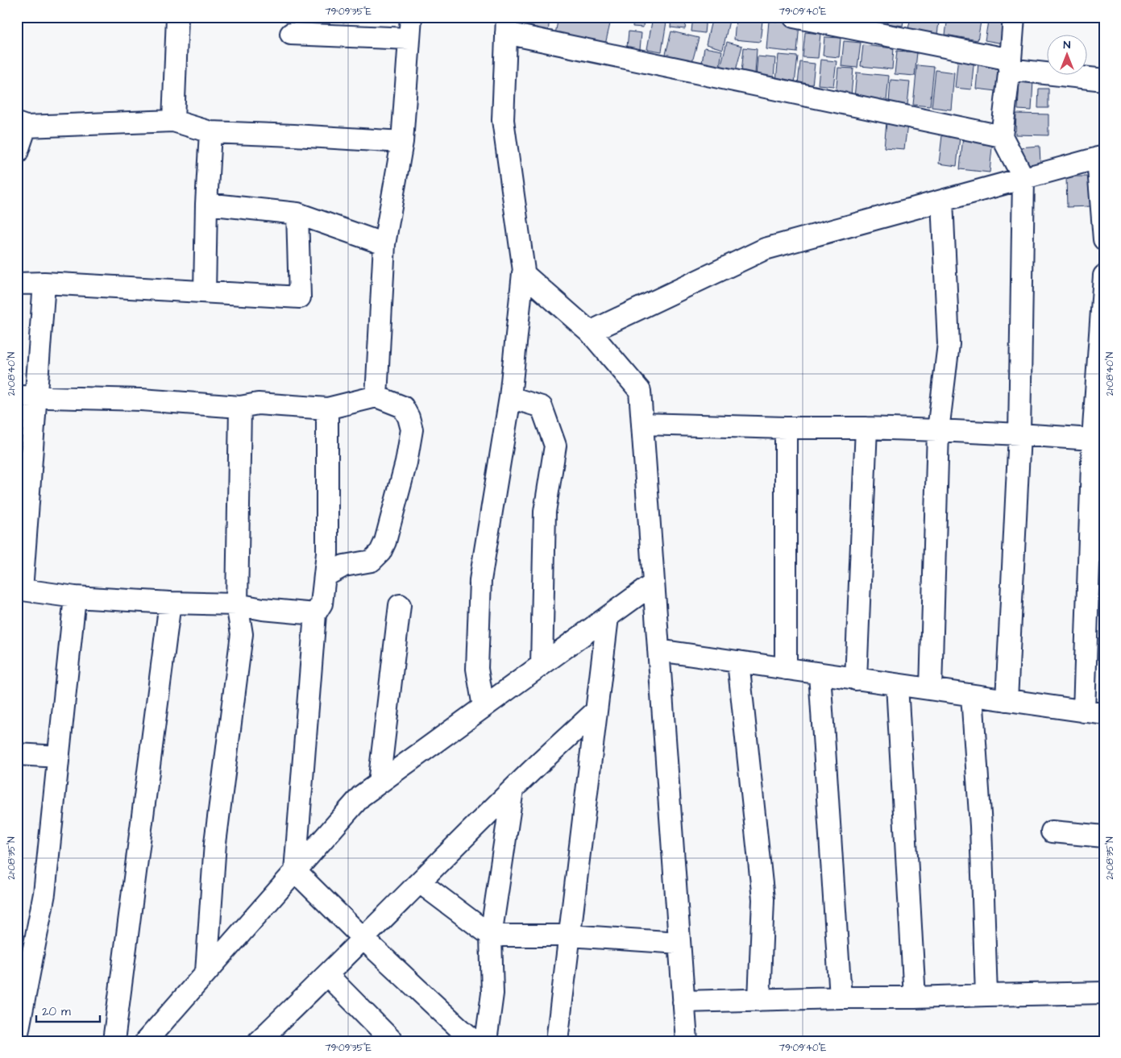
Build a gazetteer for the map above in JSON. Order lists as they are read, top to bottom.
{
  "scale_bar": "20 m",
  "north": "top",
  "coordinates": [
    "79°09'35\"E",
    "79°09'40\"E",
    "21°08'40\"N",
    "21°08'35\"N"
  ]
}
